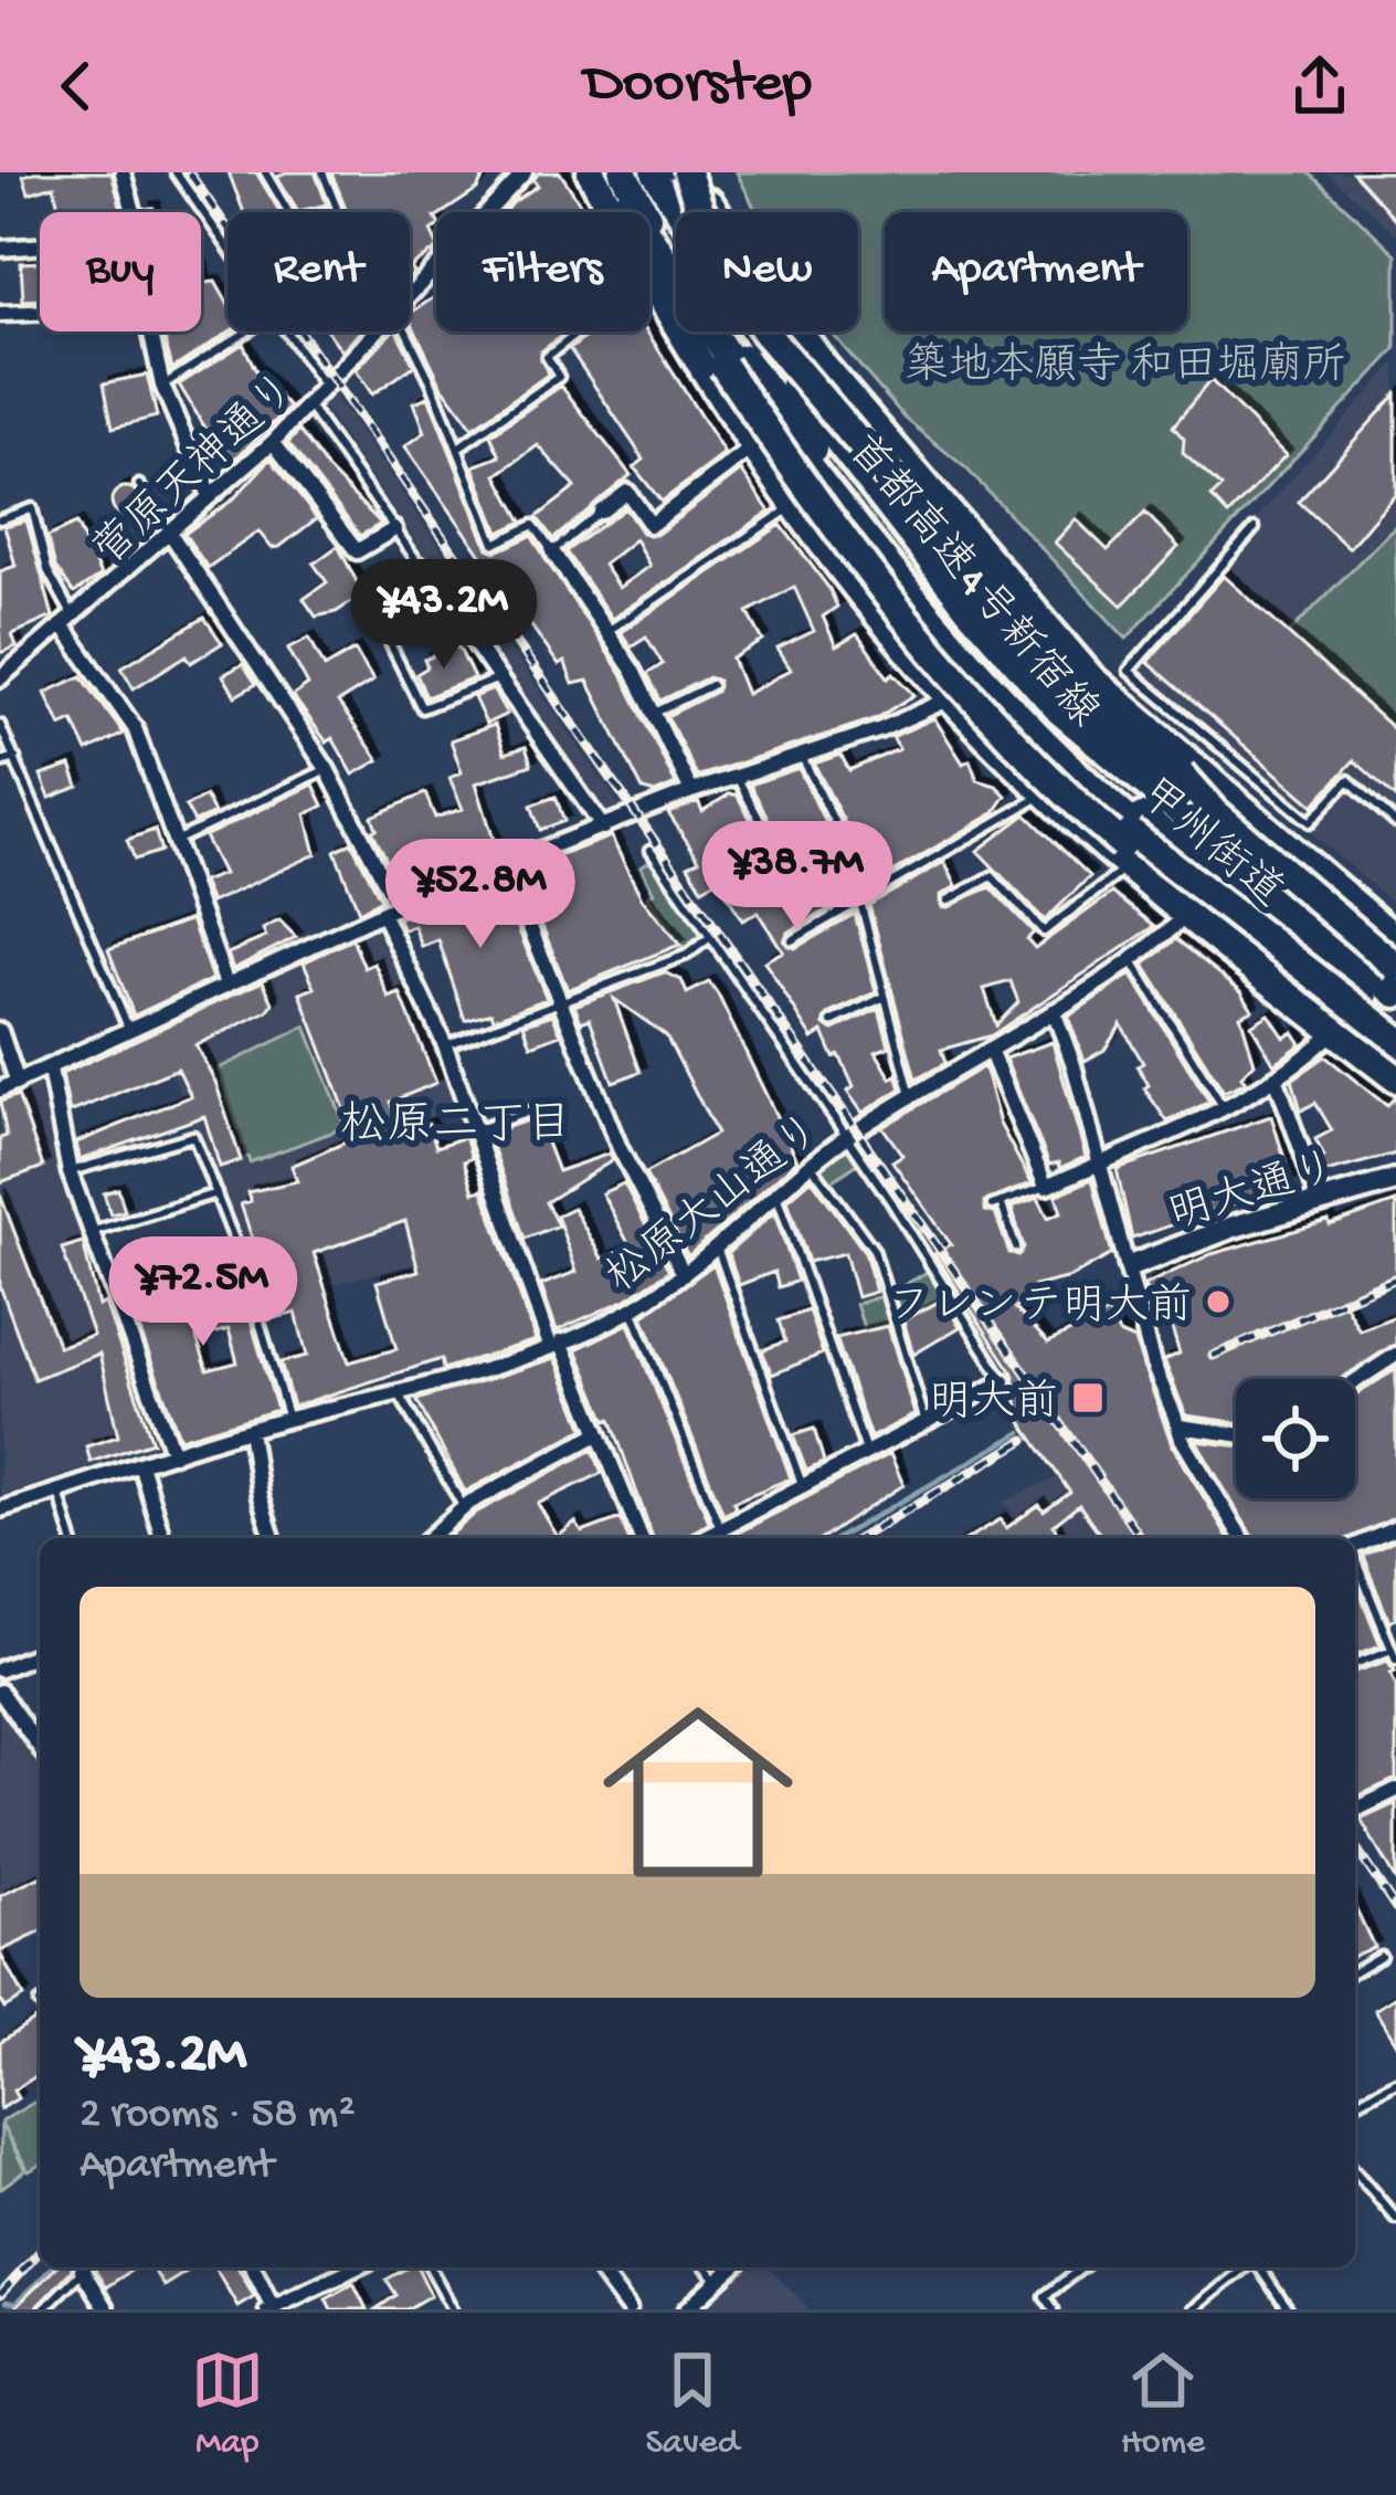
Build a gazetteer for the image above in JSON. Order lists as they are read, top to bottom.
{
  "streets": {
    "highway": ["首都高速4号新宿線", "甲州街道"],
    "street": ["菅原天神通り", "明大通り", "松原大山通り"]
  },
  "districts": ["松原二丁目"],
  "parks": ["築地本願寺 和田堀廟所"],
  "places": {
    "other": ["フレンテ明大前"],
    "transit": ["明大前"]
  },
  "page": {
    "header": "Doorstep",
    "chip": [
      "Buy",
      "Rent",
      "Filters",
      "New",
      "Apartment"
    ],
    "price": [
      "¥43.2M",
      "¥38.7M",
      "¥52.8M",
      "¥72.5M"
    ],
    "list": [
      {
        "name": "¥43.2M",
        "note": "2 rooms · 58 m² · Apartment"
      }
    ],
    "tabs": ["Map", "Saved", "Home"]
  }
}
